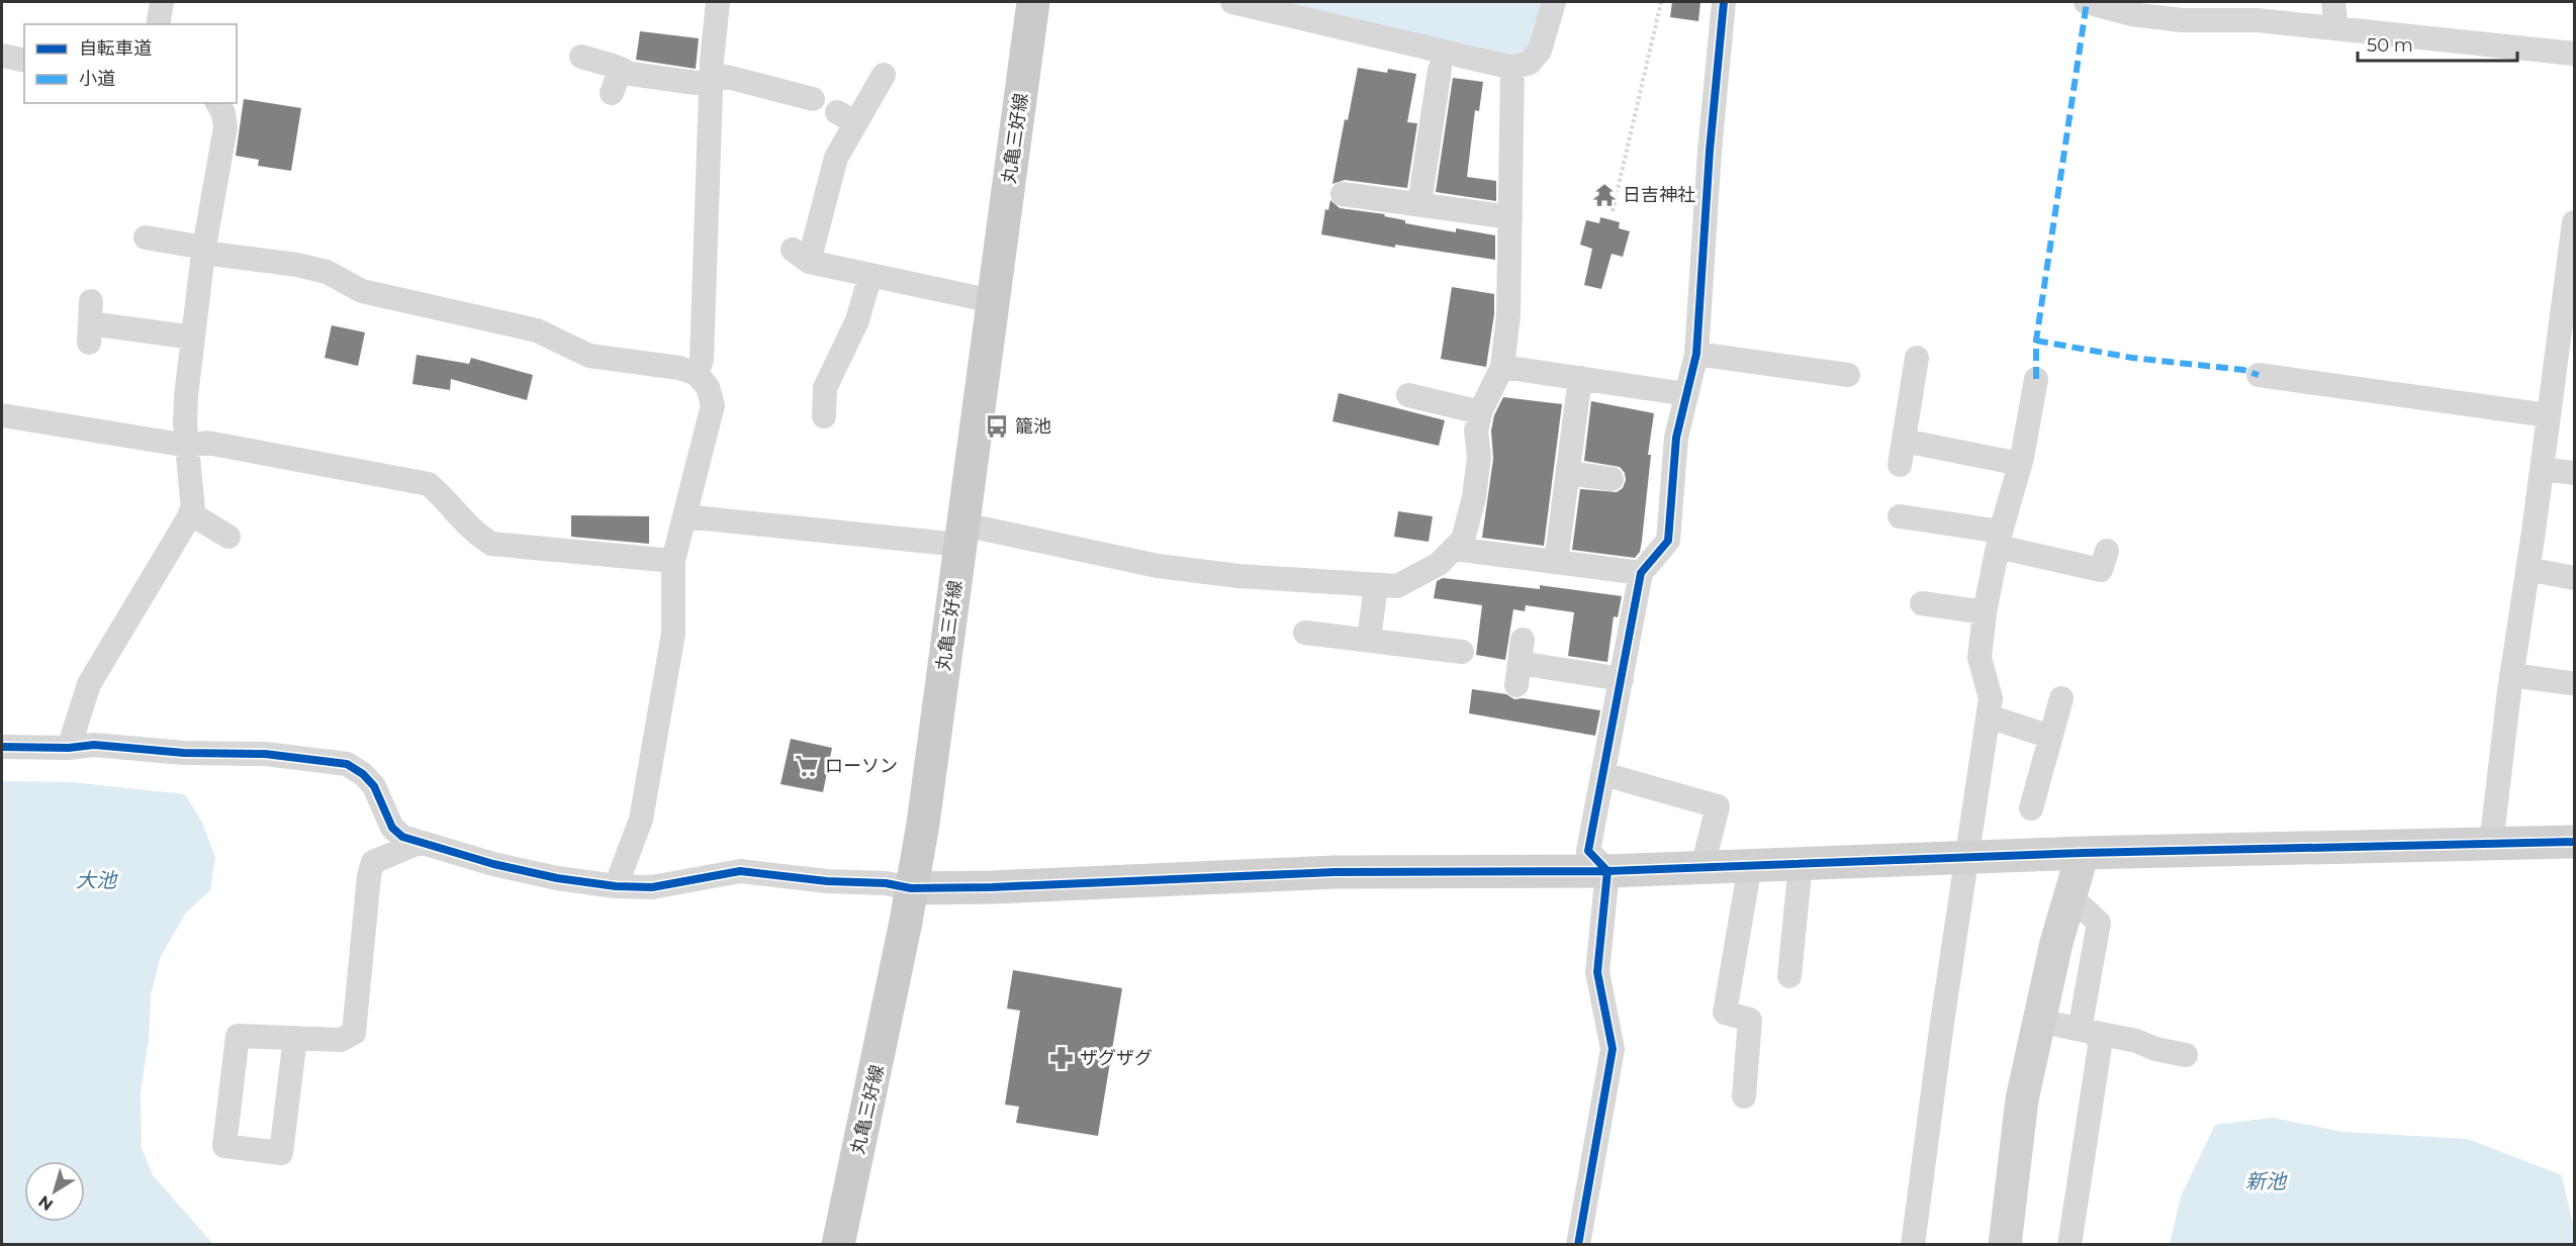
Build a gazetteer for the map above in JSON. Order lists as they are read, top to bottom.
{
  "streets": {
    "main road": ["丸亀三好線"]
  },
  "water": ["大池", "新池"],
  "places": {
    "temple": ["日吉神社"],
    "bus stop": ["籠池"],
    "supermarket": ["ローソン"],
    "pharmacy": ["ザグザグ"]
  },
  "legend": ["自転車道", "小道"],
  "scale_bar": "50 m",
  "north": "bottom left"
}
